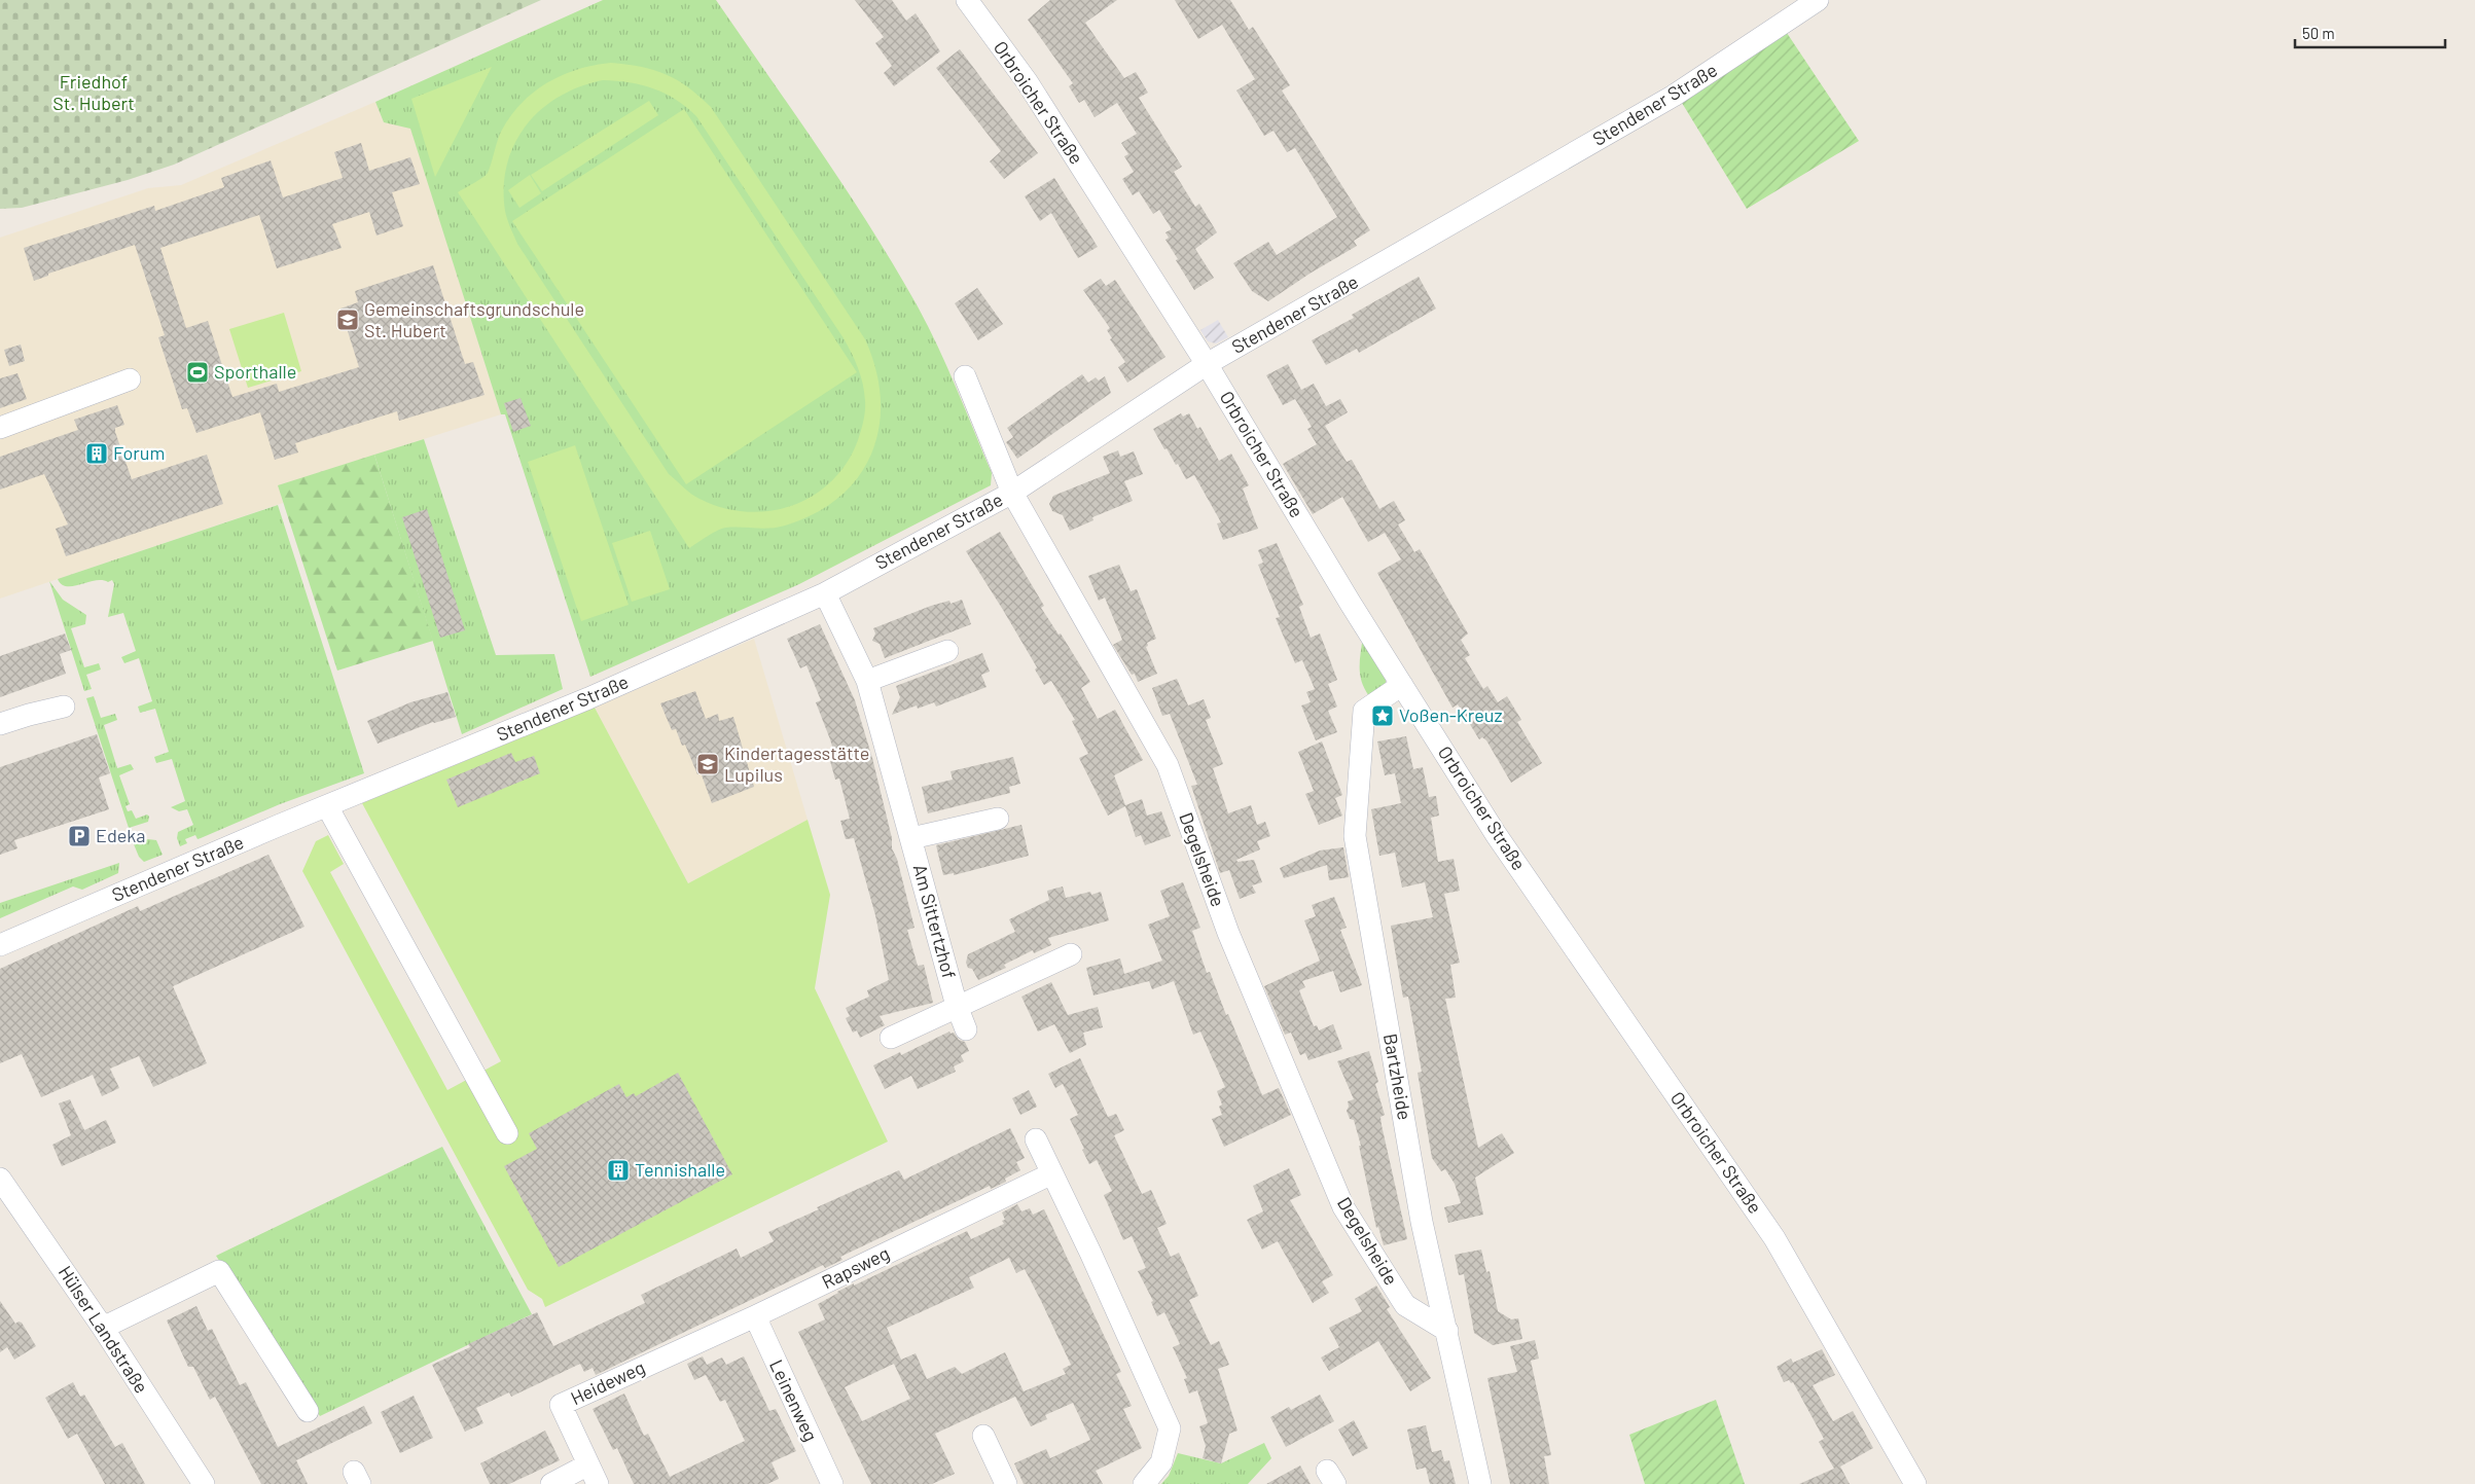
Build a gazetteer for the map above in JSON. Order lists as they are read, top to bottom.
{
  "streets": {
    "street": [
      "Orbroicher Straße",
      "Stendener Straße",
      "Degelsheide",
      "Am Sittertzhof",
      "Bartzheide",
      "Rapsweg",
      "Hülser Landstraße",
      "Heideweg",
      "Leinenweg"
    ]
  },
  "crossings": [
    ["Orbroicher Straße", "Stendener Straße"],
    ["Orbroicher Straße", "Bartzheide"],
    ["Stendener Straße", "Degelsheide"],
    ["Stendener Straße", "Am Sittertzhof"],
    ["Degelsheide", "Bartzheide"],
    ["Rapsweg", "Heideweg"],
    ["Rapsweg", "Leinenweg"]
  ],
  "parks": ["Friedhof St. Hubert"],
  "places": {
    "school or university": ["Gemeinschaftsgrundschule St. Hubert", "Kindertagesstätte Lupilus"],
    "sports": ["Sporthalle"],
    "building": ["Forum", "Tennishalle"],
    "place": ["Voßen-Kreuz"],
    "parking": ["Edeka"]
  },
  "scale_bar": "50 m"
}
